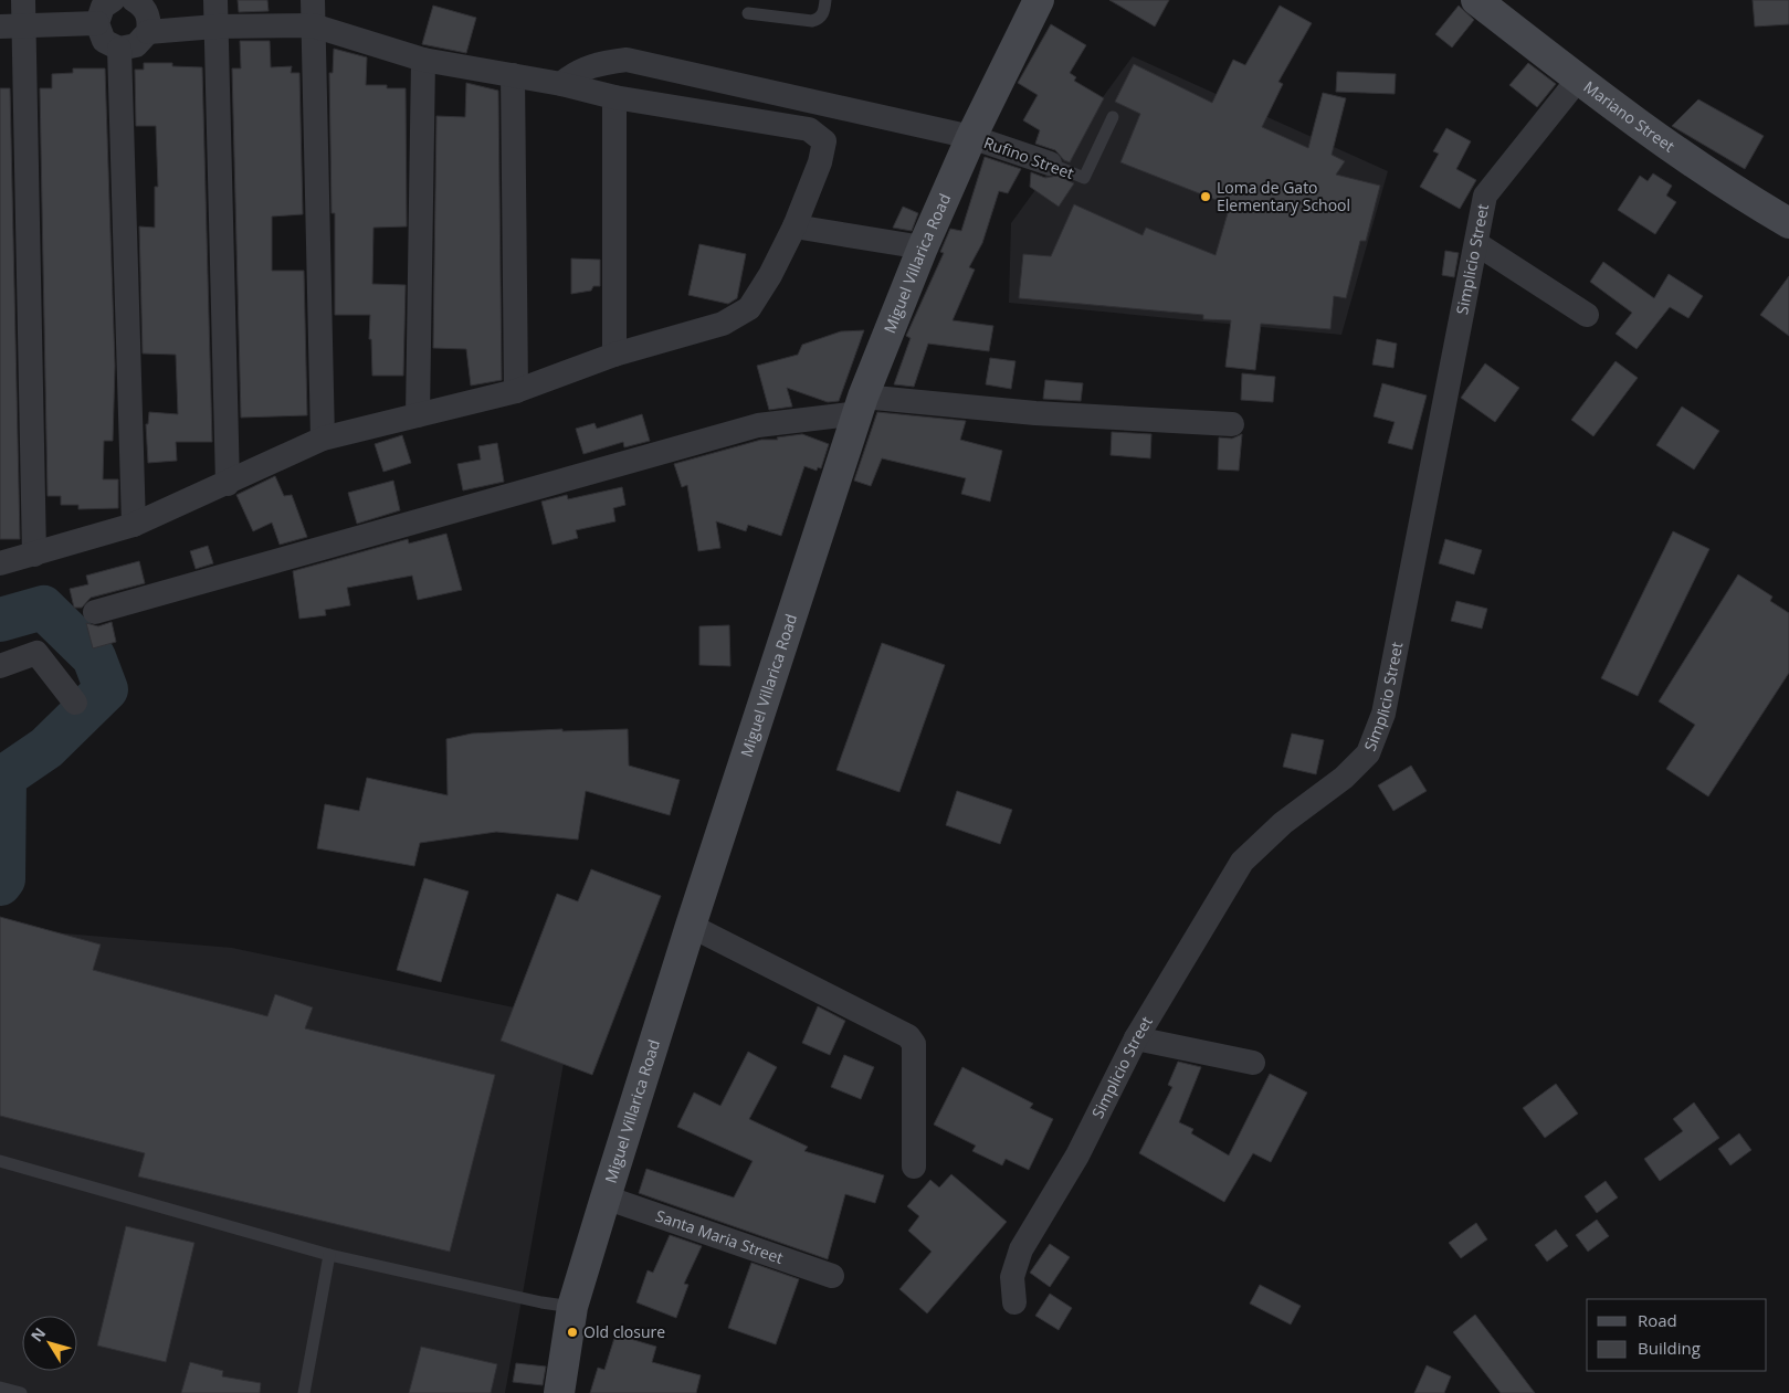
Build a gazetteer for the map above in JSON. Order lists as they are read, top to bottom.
{
  "streets": {
    "main road": ["Mariano Street", "Miguel Villarica Road"],
    "street": ["Rufino Street", "Simplicio Street", "Santa Maria Street"]
  },
  "crossings": [
    ["Mariano Street", "Simplicio Street"],
    ["Rufino Street", "Miguel Villarica Road"],
    ["Miguel Villarica Road", "Santa Maria Street"]
  ],
  "places": ["Loma de Gato Elementary School", "Old closure"],
  "legend": ["Road", "Building"],
  "north": "top left"
}
